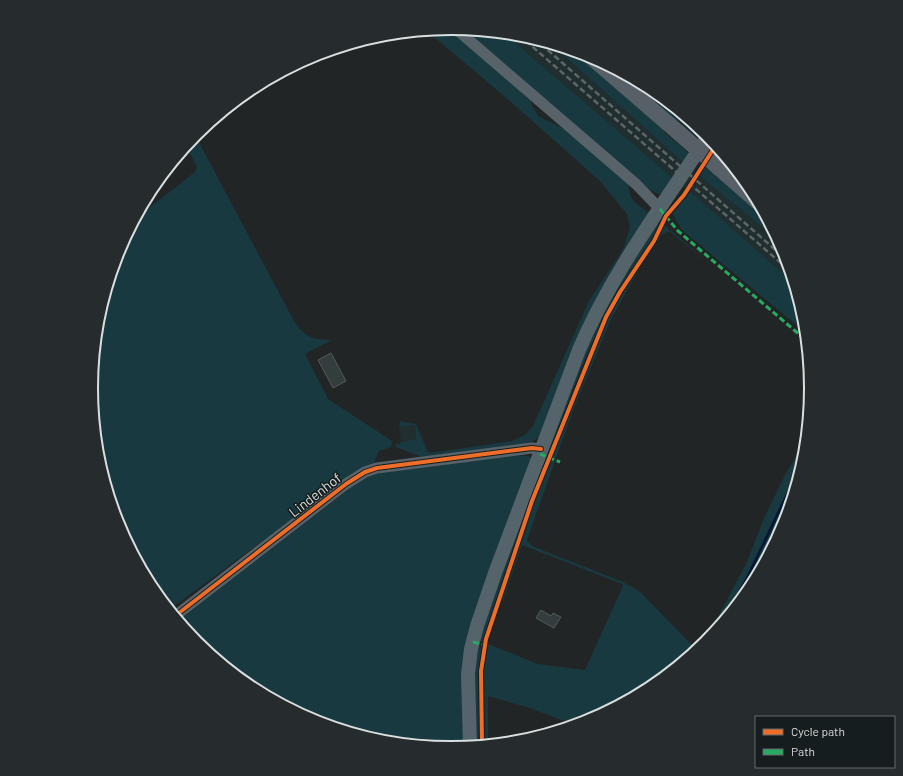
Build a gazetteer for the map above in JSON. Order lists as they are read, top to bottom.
{
  "streets": {
    "street": ["Lindenhof"]
  },
  "legend": ["Cycle path", "Path"]
}
